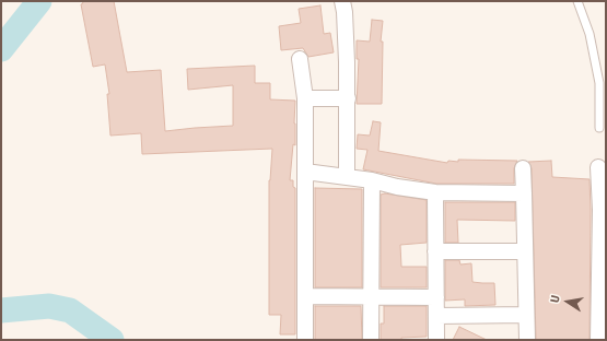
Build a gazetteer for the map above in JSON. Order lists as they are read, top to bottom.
{
  "north": "left"
}
